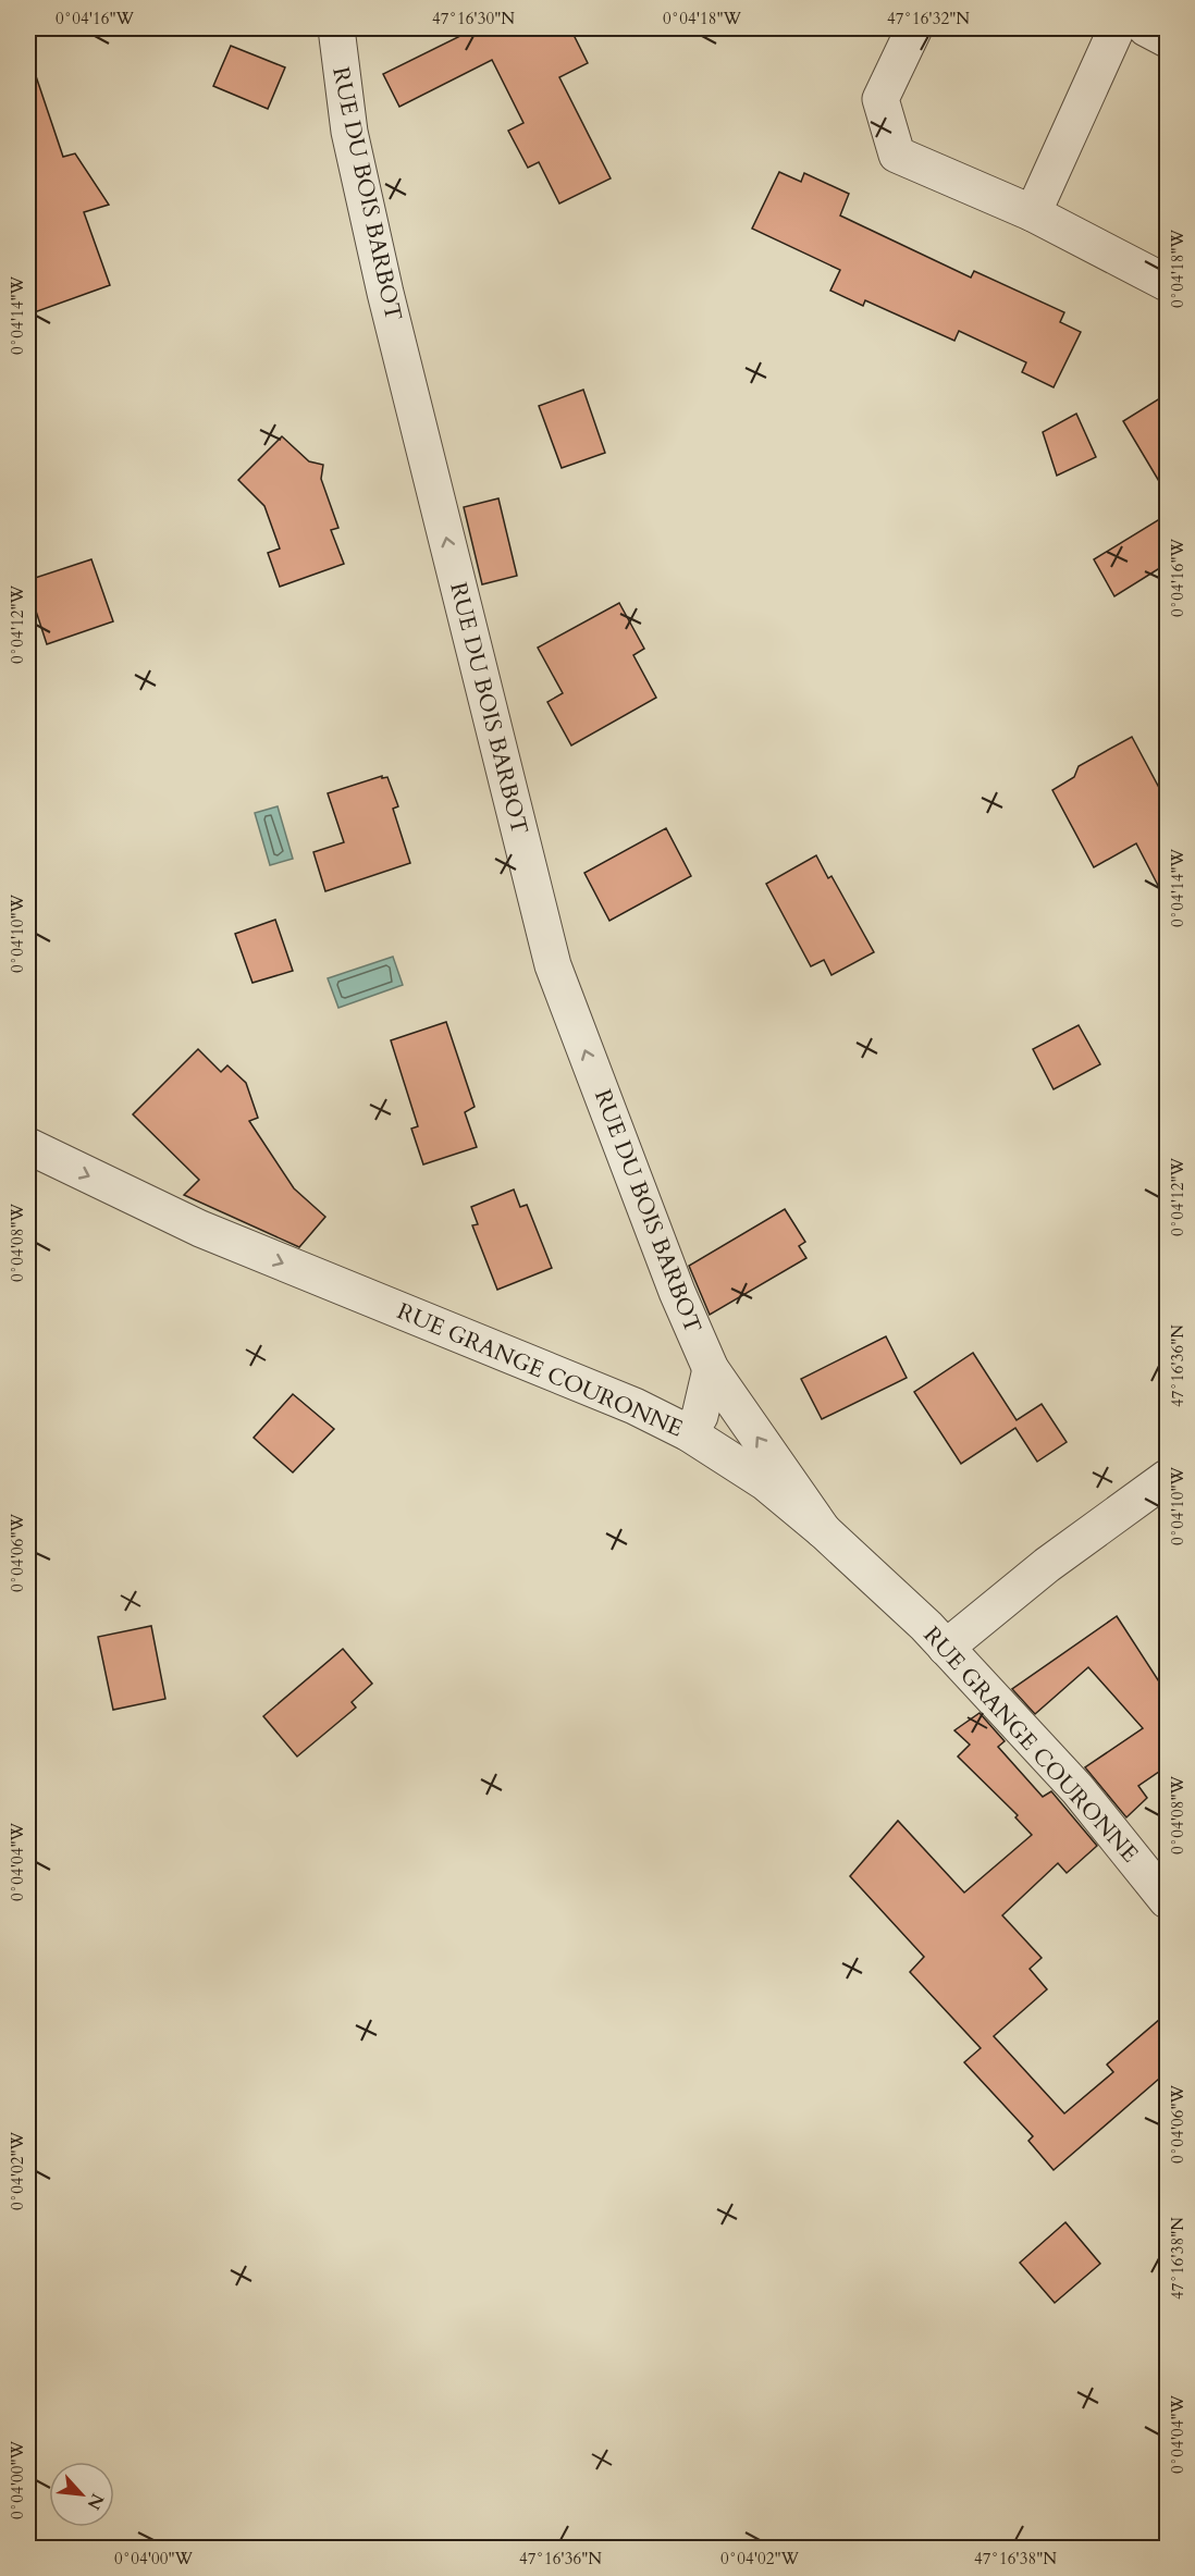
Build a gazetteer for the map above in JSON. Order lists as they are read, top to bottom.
{
  "streets": {
    "street": ["RUE DU BOIS BARBOT", "RUE GRANGE COURONNE"]
  },
  "crossings": [
    ["RUE DU BOIS BARBOT", "RUE GRANGE COURONNE"]
  ],
  "one_way": ["RUE DU BOIS BARBOT", "RUE GRANGE COURONNE"],
  "north": "bottom right",
  "coordinates": [
    "0°04'16\"W",
    "47°16'30\"N",
    "0°04'18\"W",
    "47°16'32\"N",
    "0°04'14\"W",
    "0°04'12\"W",
    "0°04'10\"W",
    "0°04'08\"W",
    "47°16'36\"N",
    "0°04'06\"W",
    "0°04'04\"W",
    "0°04'02\"W",
    "47°16'38\"N",
    "0°04'00\"W"
  ]
}
